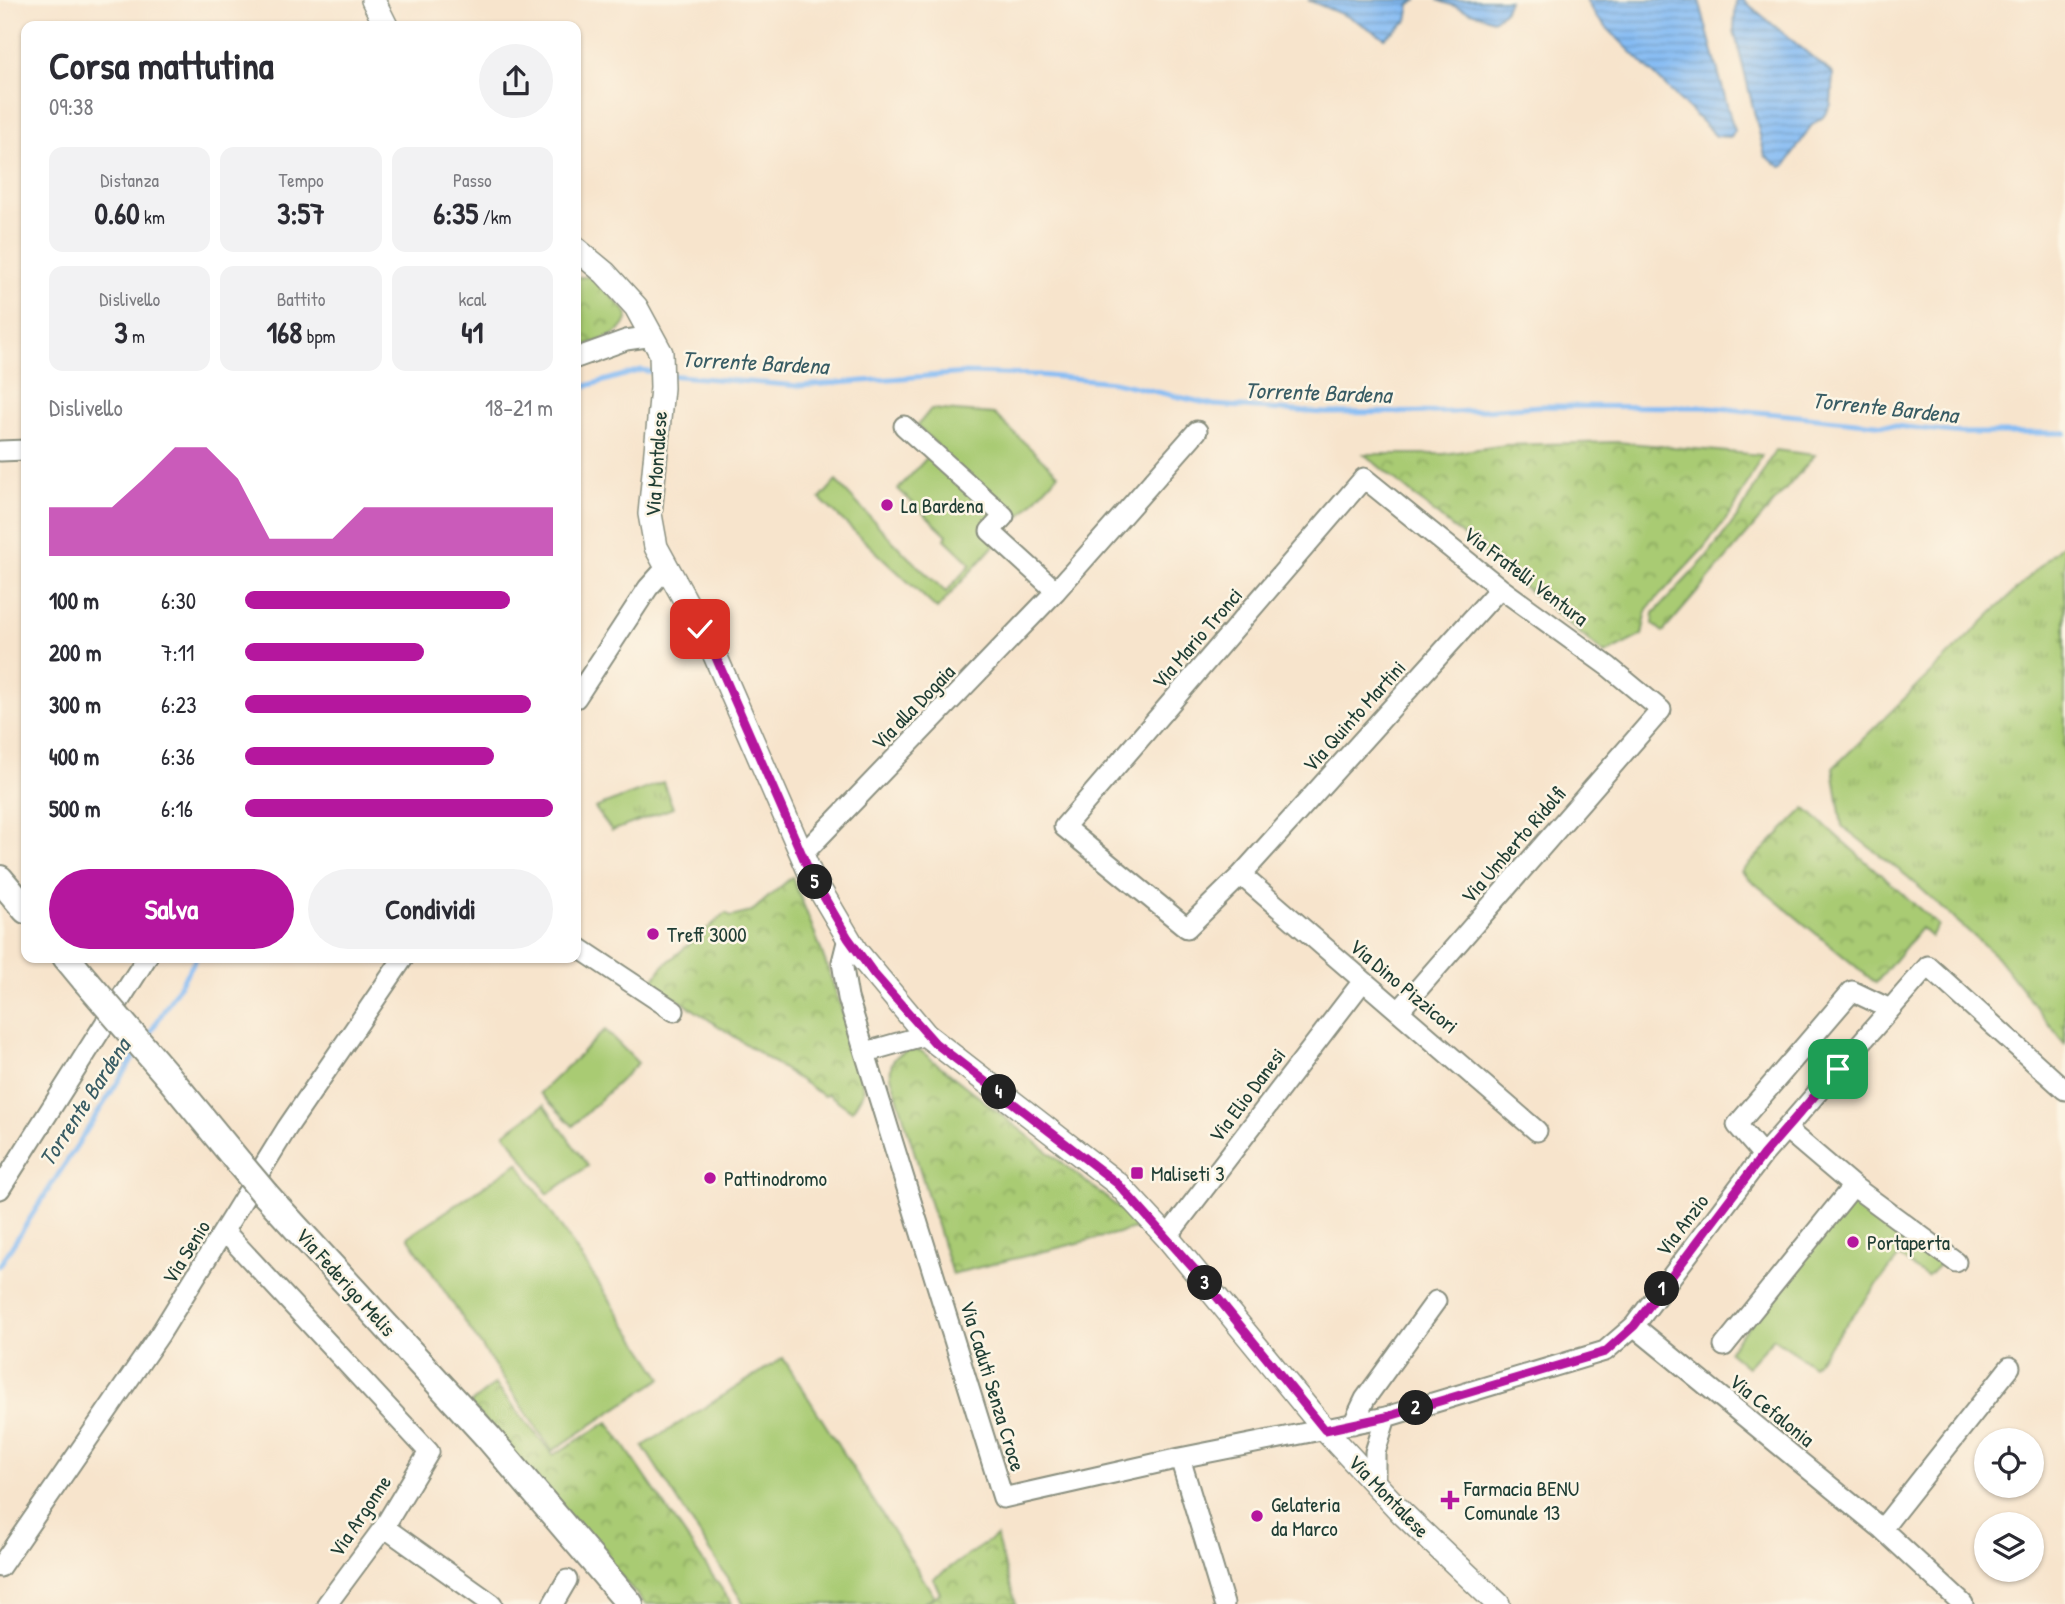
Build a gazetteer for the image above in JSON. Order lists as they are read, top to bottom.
{
  "streets": {
    "main road": ["Via Federigo Melis"],
    "street": [
      "Via Montalese",
      "Via Fratelli Ventura",
      "Via Mario Tronci",
      "Via alla Dogaia",
      "Via Quinto Martini",
      "Via Umberto Ridolfi",
      "Via Dino Pizzicori",
      "Via Elio Danesi",
      "Via Anzio",
      "Via Senio",
      "Via Caduti Senza Croce",
      "Via Cefalonia",
      "Via Argonne"
    ]
  },
  "crossings": [
    ["Via Montalese", "Via alla Dogaia"],
    ["Via Montalese", "Via Elio Danesi"],
    ["Via Montalese", "Via Anzio"],
    ["Via Montalese", "Via Caduti Senza Croce"],
    ["Via Fratelli Ventura", "Via Mario Tronci"],
    ["Via Fratelli Ventura", "Via Quinto Martini"],
    ["Via Fratelli Ventura", "Via Umberto Ridolfi"],
    ["Via Mario Tronci", "Via Quinto Martini"],
    ["Via Quinto Martini", "Via Dino Pizzicori"],
    ["Via Umberto Ridolfi", "Via Dino Pizzicori"],
    ["Via Dino Pizzicori", "Via Elio Danesi"],
    ["Via Anzio", "Via Caduti Senza Croce"],
    ["Via Anzio", "Via Cefalonia"],
    ["Via Senio", "Via Argonne"]
  ],
  "water": ["Torrente Bardena"],
  "places": {
    "other": [
      "La Bardena",
      "Treff 3000",
      "Pattinodromo",
      "Portaperta",
      "Gelateria da Marco"
    ],
    "transit": ["Maliseti 3"],
    "health": ["Farmacia BENU Comunale 13"]
  },
  "page": {
    "heading": ["Corsa mattutina", "09:38"],
    "stats": [
      ["Distanza", "0.60 km"],
      ["Tempo", "3:57"],
      ["Passo", "6:35 /km"],
      ["Dislivello", "3 m"],
      ["Battito", "168 bpm"],
      ["kcal", "41"]
    ],
    "chart": ["Dislivello", "18–21 m"],
    "list": [
      {
        "name": "100 m",
        "note": "6:30"
      },
      {
        "name": "200 m",
        "note": "7:11"
      },
      {
        "name": "300 m",
        "note": "6:23"
      },
      {
        "name": "400 m",
        "note": "6:36"
      },
      {
        "name": "500 m",
        "note": "6:16"
      }
    ],
    "buttons": ["Salva", "Condividi"],
    "pins": [
      "5",
      "4",
      "3",
      "1",
      "2"
    ]
  }
}
